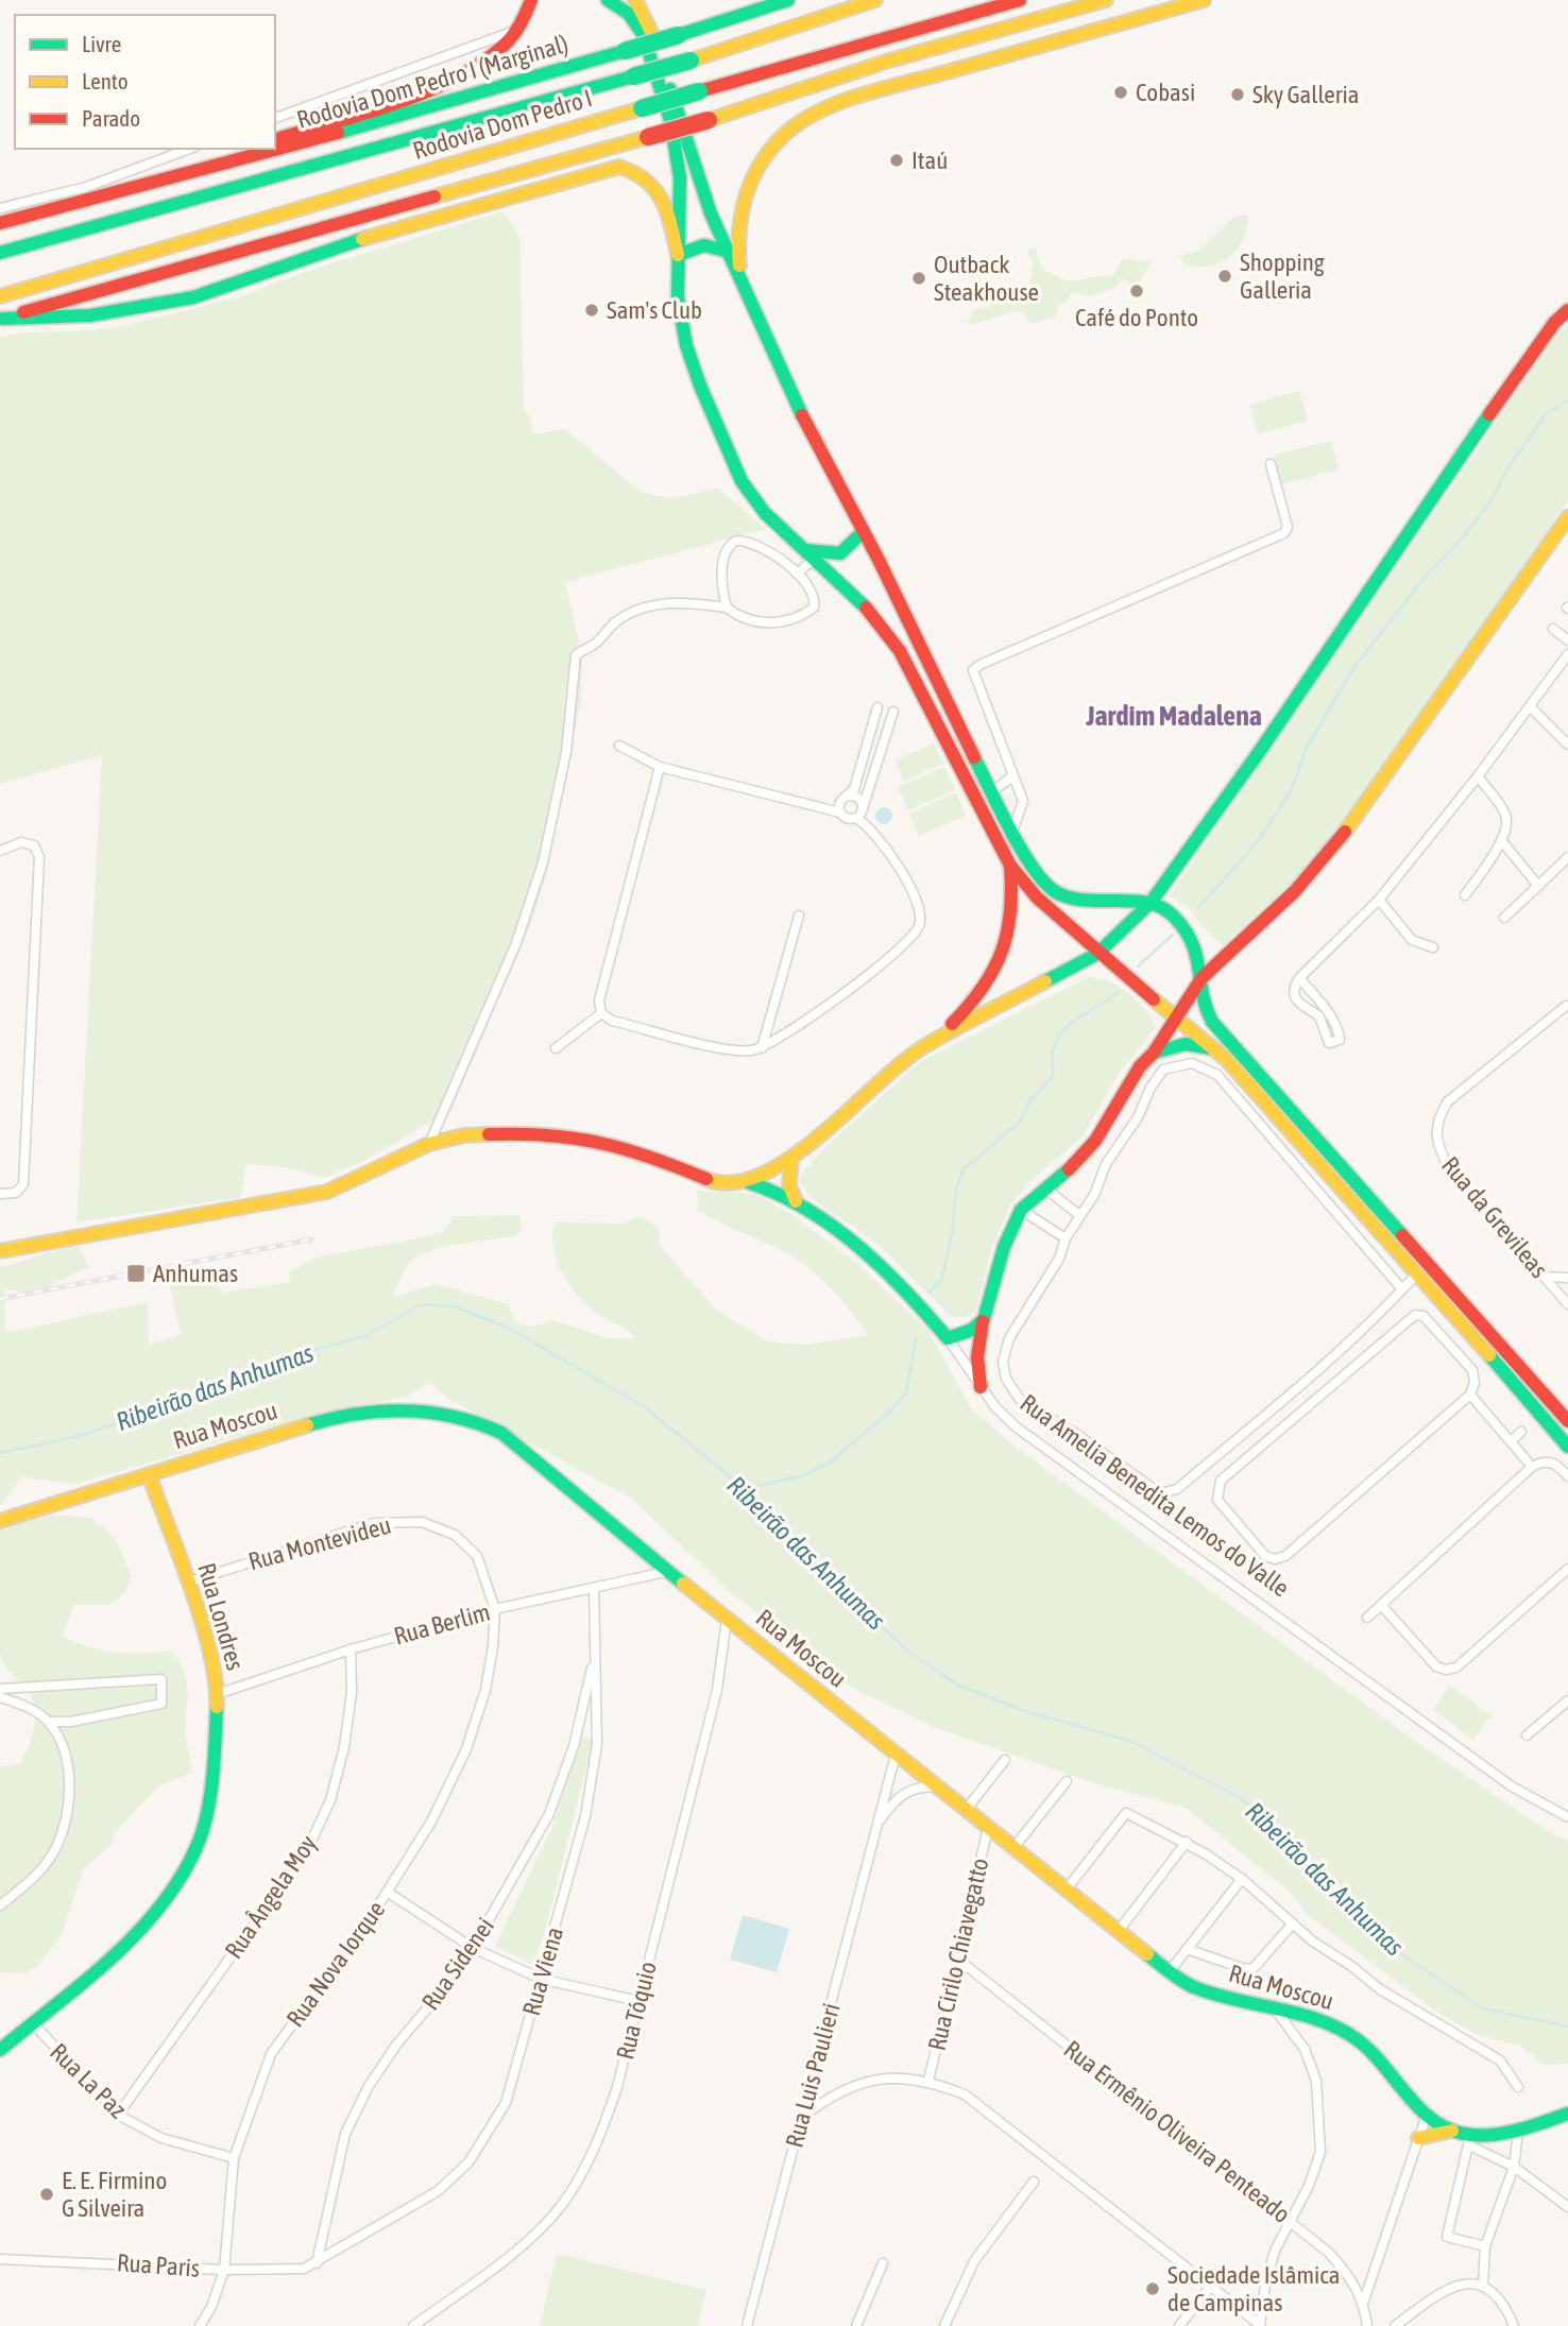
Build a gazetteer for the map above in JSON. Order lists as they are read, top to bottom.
{
  "streets": {
    "main road": [
      "Rodovia Dom Pedro I (Marginal)",
      "Rodovia Dom Pedro I",
      "Rua Moscou",
      "Rua Amelia Benedita Lemos do Valle",
      "Rua Londres"
    ],
    "street": [
      "Rua da Grevileas",
      "Rua Montevideu",
      "Rua Berlim",
      "Rua Ângela Moy",
      "Rua Cirilo Chiavegatto",
      "Rua Nova Iorque",
      "Rua Sidenei",
      "Rua Viena",
      "Rua Tóquio",
      "Rua Luis Paulieri",
      "Rua La Paz",
      "Rua Ermênio Oliveira Penteado",
      "Rua Paris"
    ]
  },
  "crossings": [
    ["Rua Moscou", "Rua Londres"],
    ["Rua Moscou", "Rua Berlim"],
    ["Rua Moscou", "Rua Cirilo Chiavegatto"],
    ["Rua Moscou", "Rua Tóquio"],
    ["Rua Moscou", "Rua Luis Paulieri"],
    ["Rua Montevideu", "Rua Londres"],
    ["Rua Montevideu", "Rua Berlim"],
    ["Rua Montevideu", "Rua Nova Iorque"],
    ["Rua Londres", "Rua Berlim"],
    ["Rua Londres", "Rua La Paz"],
    ["Rua Berlim", "Rua Ângela Moy"],
    ["Rua Berlim", "Rua Nova Iorque"],
    ["Rua Berlim", "Rua Viena"],
    ["Rua Ângela Moy", "Rua La Paz"],
    ["Rua Cirilo Chiavegatto", "Rua Ermênio Oliveira Penteado"],
    ["Rua Nova Iorque", "Rua La Paz"],
    ["Rua Nova Iorque", "Rua Paris"],
    ["Rua Sidenei", "Rua Viena"],
    ["Rua Sidenei", "Rua Paris"],
    ["Rua Viena", "Rua Paris"]
  ],
  "districts": ["Jardim Madalena"],
  "water": ["Ribeirão das Anhumas"],
  "places": {
    "other": [
      "Cobasi",
      "Sky Galleria",
      "Itaú",
      "Shopping Galleria",
      "Outback Steakhouse",
      "Café do Ponto",
      "Sam's Club",
      "E. E. Firmino G Silveira",
      "Sociedade Islâmica de Campinas"
    ],
    "transit": ["Anhumas"]
  },
  "legend": ["Livre", "Lento", "Parado"]
}
